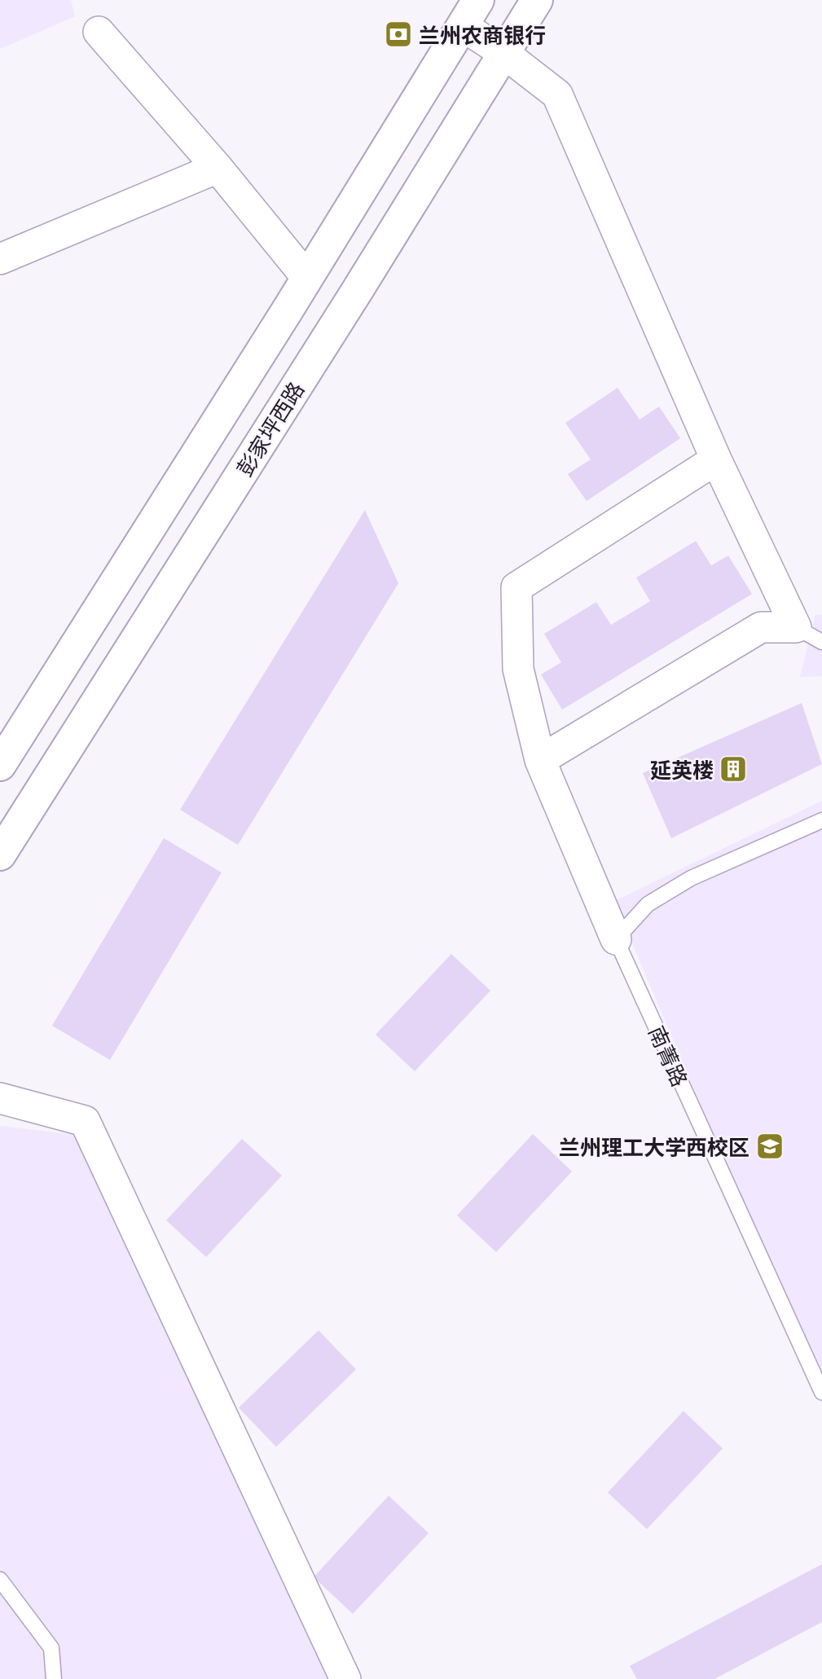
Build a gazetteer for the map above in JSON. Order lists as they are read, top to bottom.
{
  "streets": {
    "main road": ["彭家坪西路"],
    "lane": ["南菁路"]
  },
  "places": {
    "bank": ["兰州农商银行"],
    "building": ["延英楼"],
    "school or university": ["兰州理工大学西校区"]
  }
}
